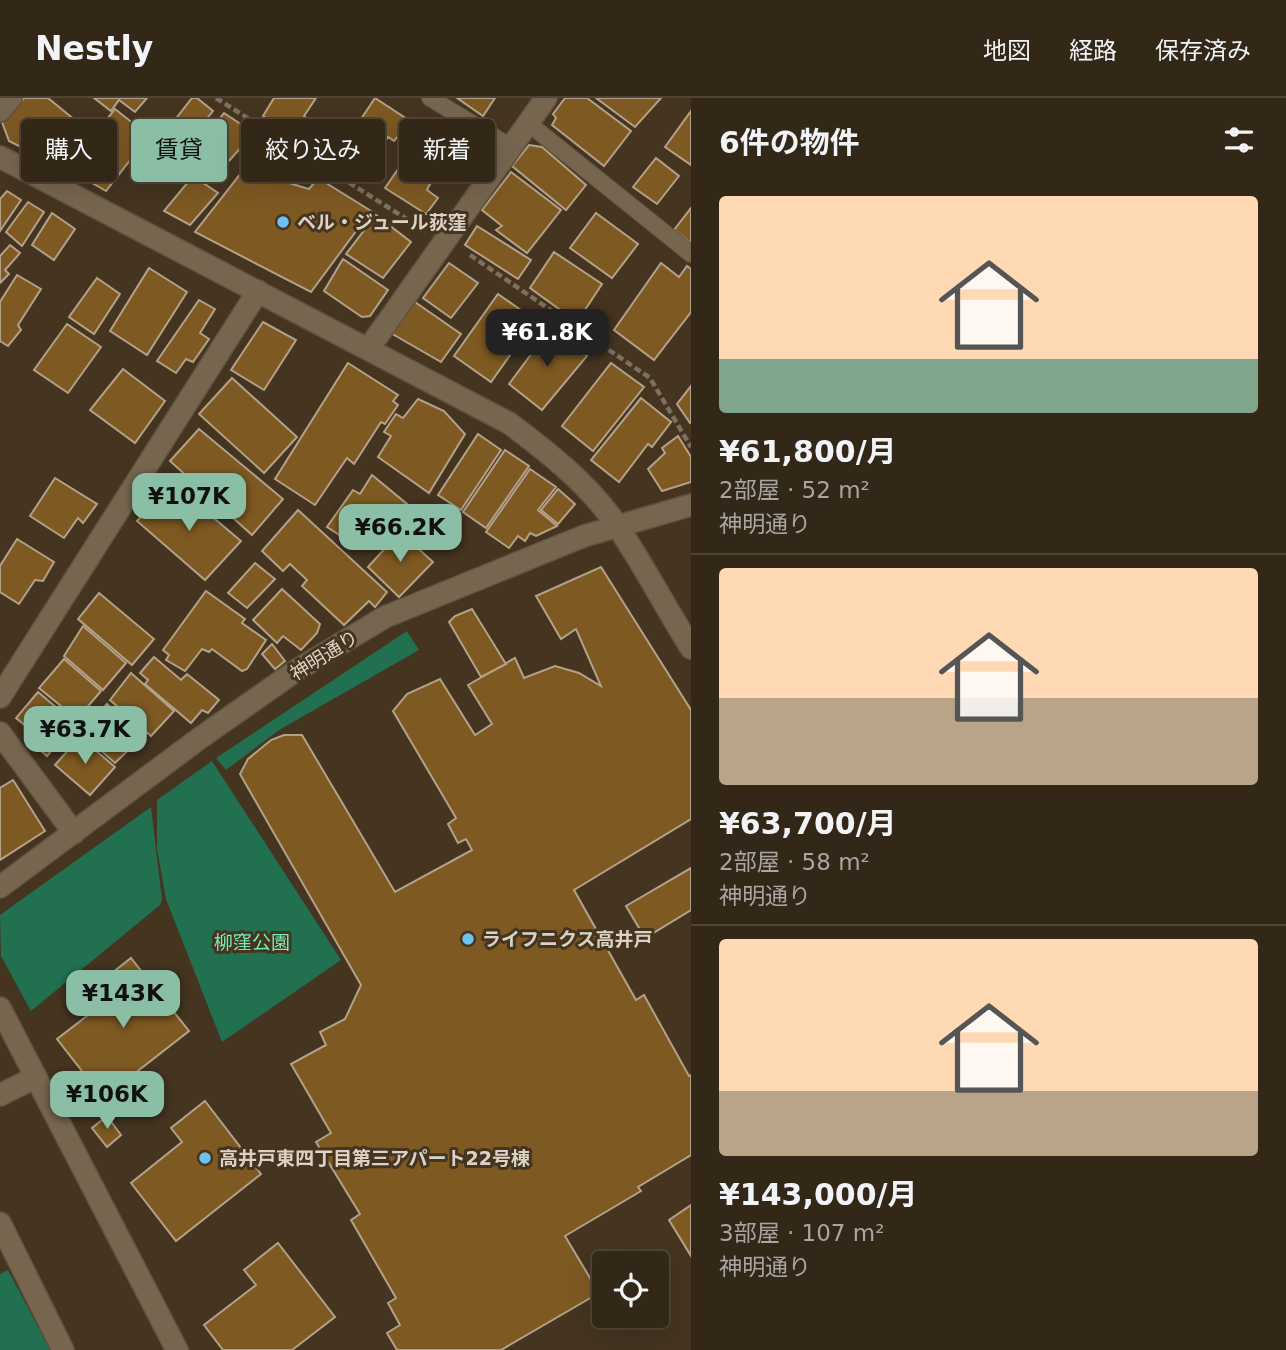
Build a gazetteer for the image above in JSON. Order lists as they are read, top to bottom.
{
  "streets": {
    "street": ["神明通り"]
  },
  "parks": ["柳窪公園"],
  "places": ["ベル・ジュール荻窪", "ライフニクス高井戸", "高井戸東四丁目第三アパート22号棟"],
  "page": {
    "header": "Nestly",
    "nav": ["地図", "経路", "保存済み"],
    "heading": "6件の物件",
    "chip": [
      "購入",
      "賃貸",
      "絞り込み",
      "新着"
    ],
    "list": [
      {
        "name": "¥61,800/月",
        "note": "2部屋 · 52 m² · 神明通り"
      },
      {
        "name": "¥63,700/月",
        "note": "2部屋 · 58 m² · 神明通り"
      },
      {
        "name": "¥143,000/月",
        "note": "3部屋 · 107 m² · 神明通り"
      }
    ],
    "price": [
      "¥61.8K",
      "¥107K",
      "¥66.2K",
      "¥63.7K",
      "¥143K",
      "¥106K"
    ]
  }
}
